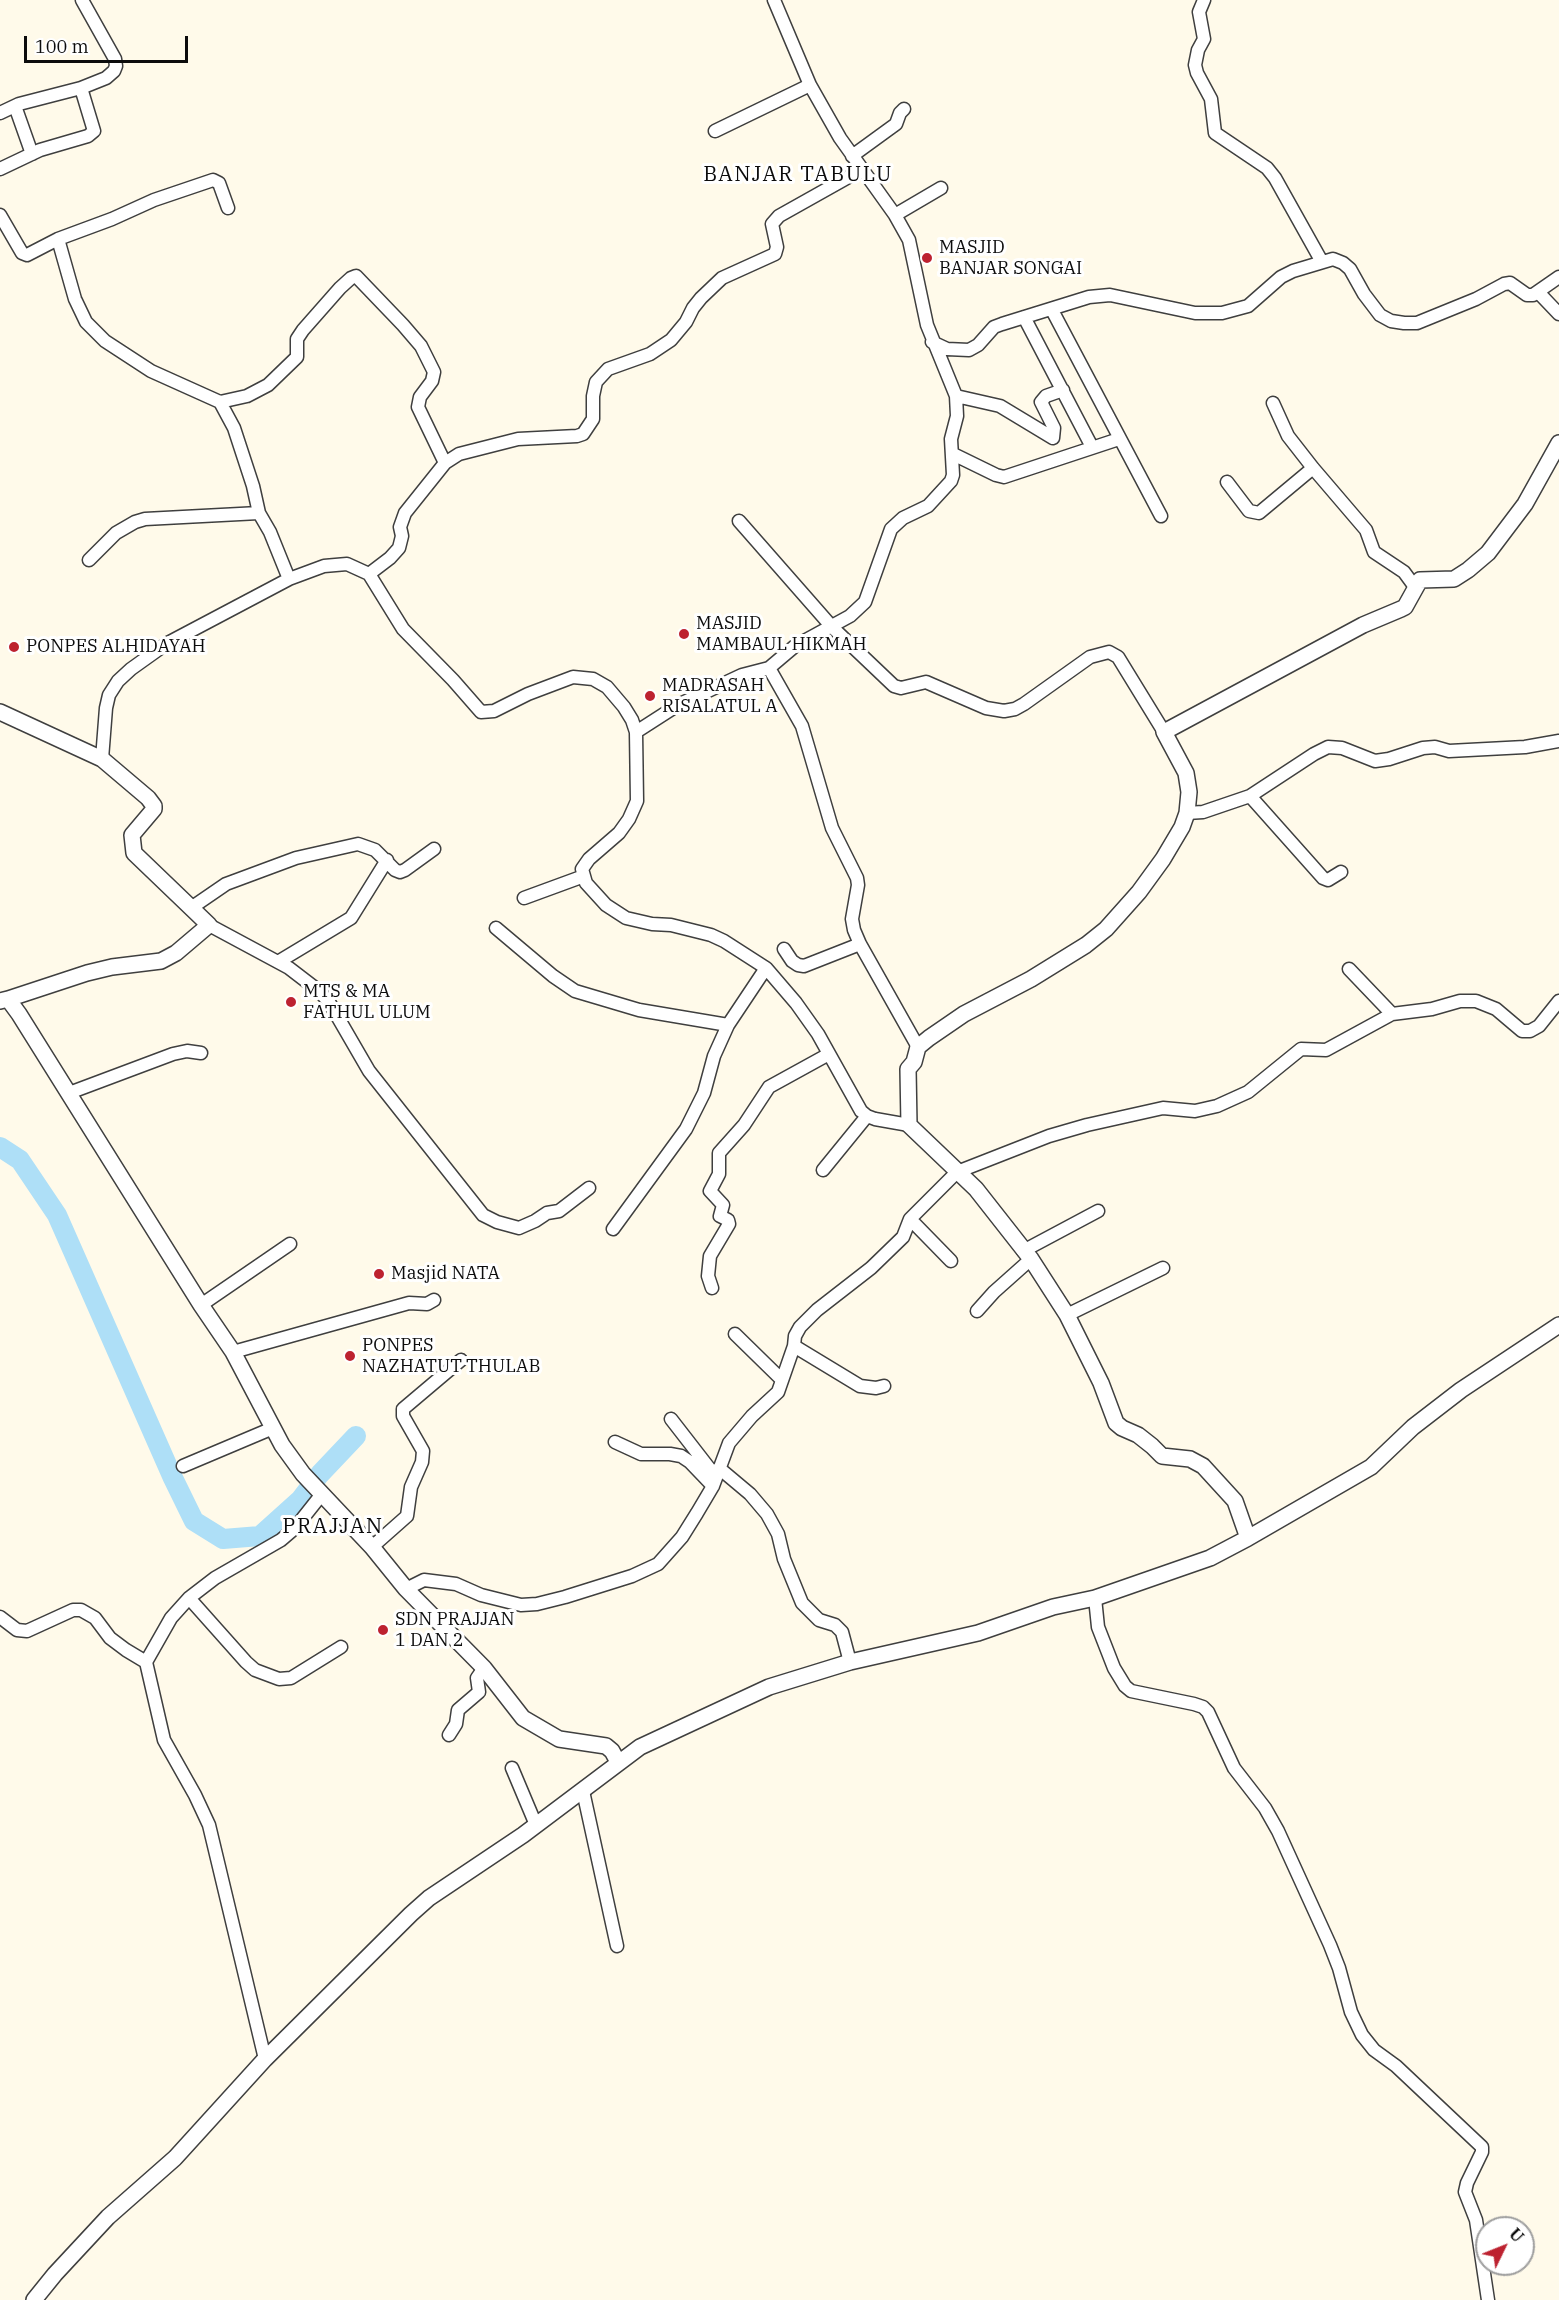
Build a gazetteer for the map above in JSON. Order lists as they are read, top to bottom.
{
  "districts": ["BANJAR TABULU", "PRAJJAN"],
  "places": [
    "MASJID BANJAR SONGAI",
    "MASJID MAMBAUL HIKMAH",
    "PONPES ALHIDAYAH",
    "MADRASAH RISALATUL A",
    "MTS & MA FATHUL ULUM",
    "Masjid NATA",
    "PONPES NAZHATUT THULAB",
    "SDN PRAJJAN 1 DAN 2"
  ],
  "scale_bar": "100 m",
  "north": "top right"
}
